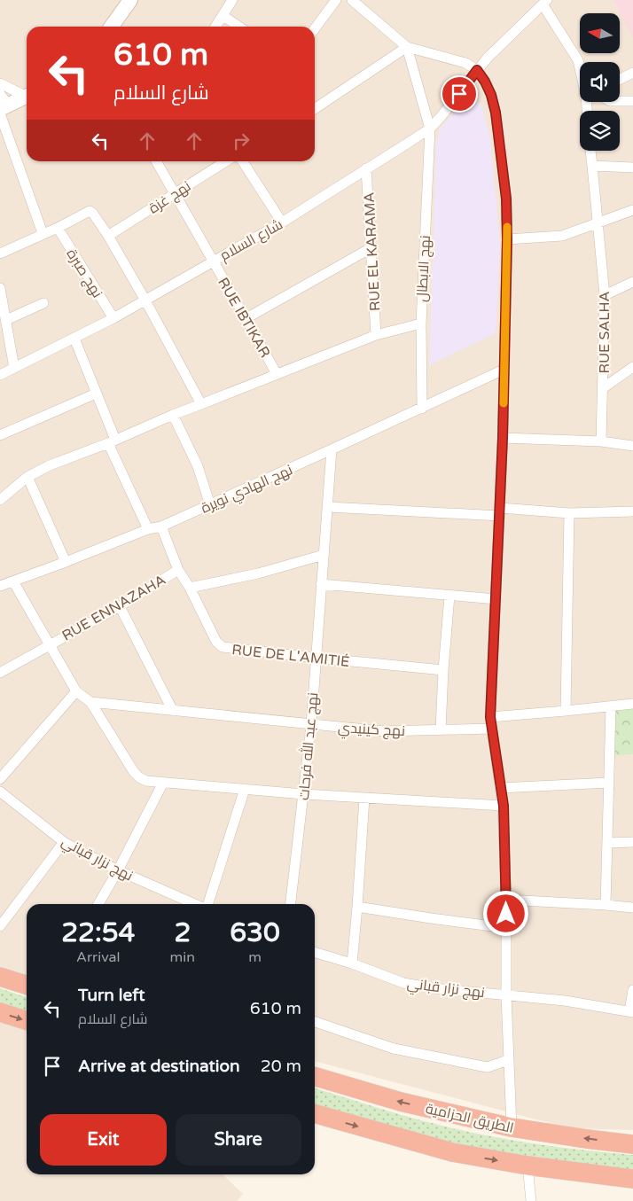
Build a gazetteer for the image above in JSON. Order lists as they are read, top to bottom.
{
  "streets": {
    "highway": ["الطريق الحزامية"],
    "street": [
      "نهج غزة",
      "شارع السلام",
      "RUE EL KARAMA",
      "نهج الابطال",
      "نهج صبرة",
      "RUE IBTIKAR",
      "RUE SALHA",
      "نهج الهادي نويرة",
      "RUE ENNAZAHA",
      "RUE DE L'AMITIÉ",
      "نهج كينيدي",
      "نهج عبد الله فرحات",
      "نهج نزار قباني"
    ]
  },
  "crossings": [
    ["نهج غزة", "RUE IBTIKAR"],
    ["شارع السلام", "RUE EL KARAMA"],
    ["شارع السلام", "نهج الابطال"],
    ["شارع السلام", "نهج صبرة"],
    ["شارع السلام", "RUE IBTIKAR"],
    ["نهج الابطال", "نهج الهادي نويرة"],
    ["نهج الهادي نويرة", "RUE DE L'AMITIÉ"],
    ["نهج الهادي نويرة", "نهج عبد الله فرحات"],
    ["RUE ENNAZAHA", "RUE DE L'AMITIÉ"],
    ["RUE DE L'AMITIÉ", "نهج عبد الله فرحات"],
    ["نهج كينيدي", "نهج عبد الله فرحات"]
  ],
  "north": "left",
  "page": {
    "turn": ["610 m", "شارع السلام"],
    "eta": [
      "22:54",
      "Arrival",
      "2",
      "min",
      "630",
      "m"
    ],
    "list": [
      {
        "name": "Turn left",
        "note": "شارع السلام",
        "value": "610 m"
      },
      {
        "name": "Arrive at destination",
        "value": "20 m"
      }
    ],
    "buttons": ["Exit", "Share"]
  }
}
